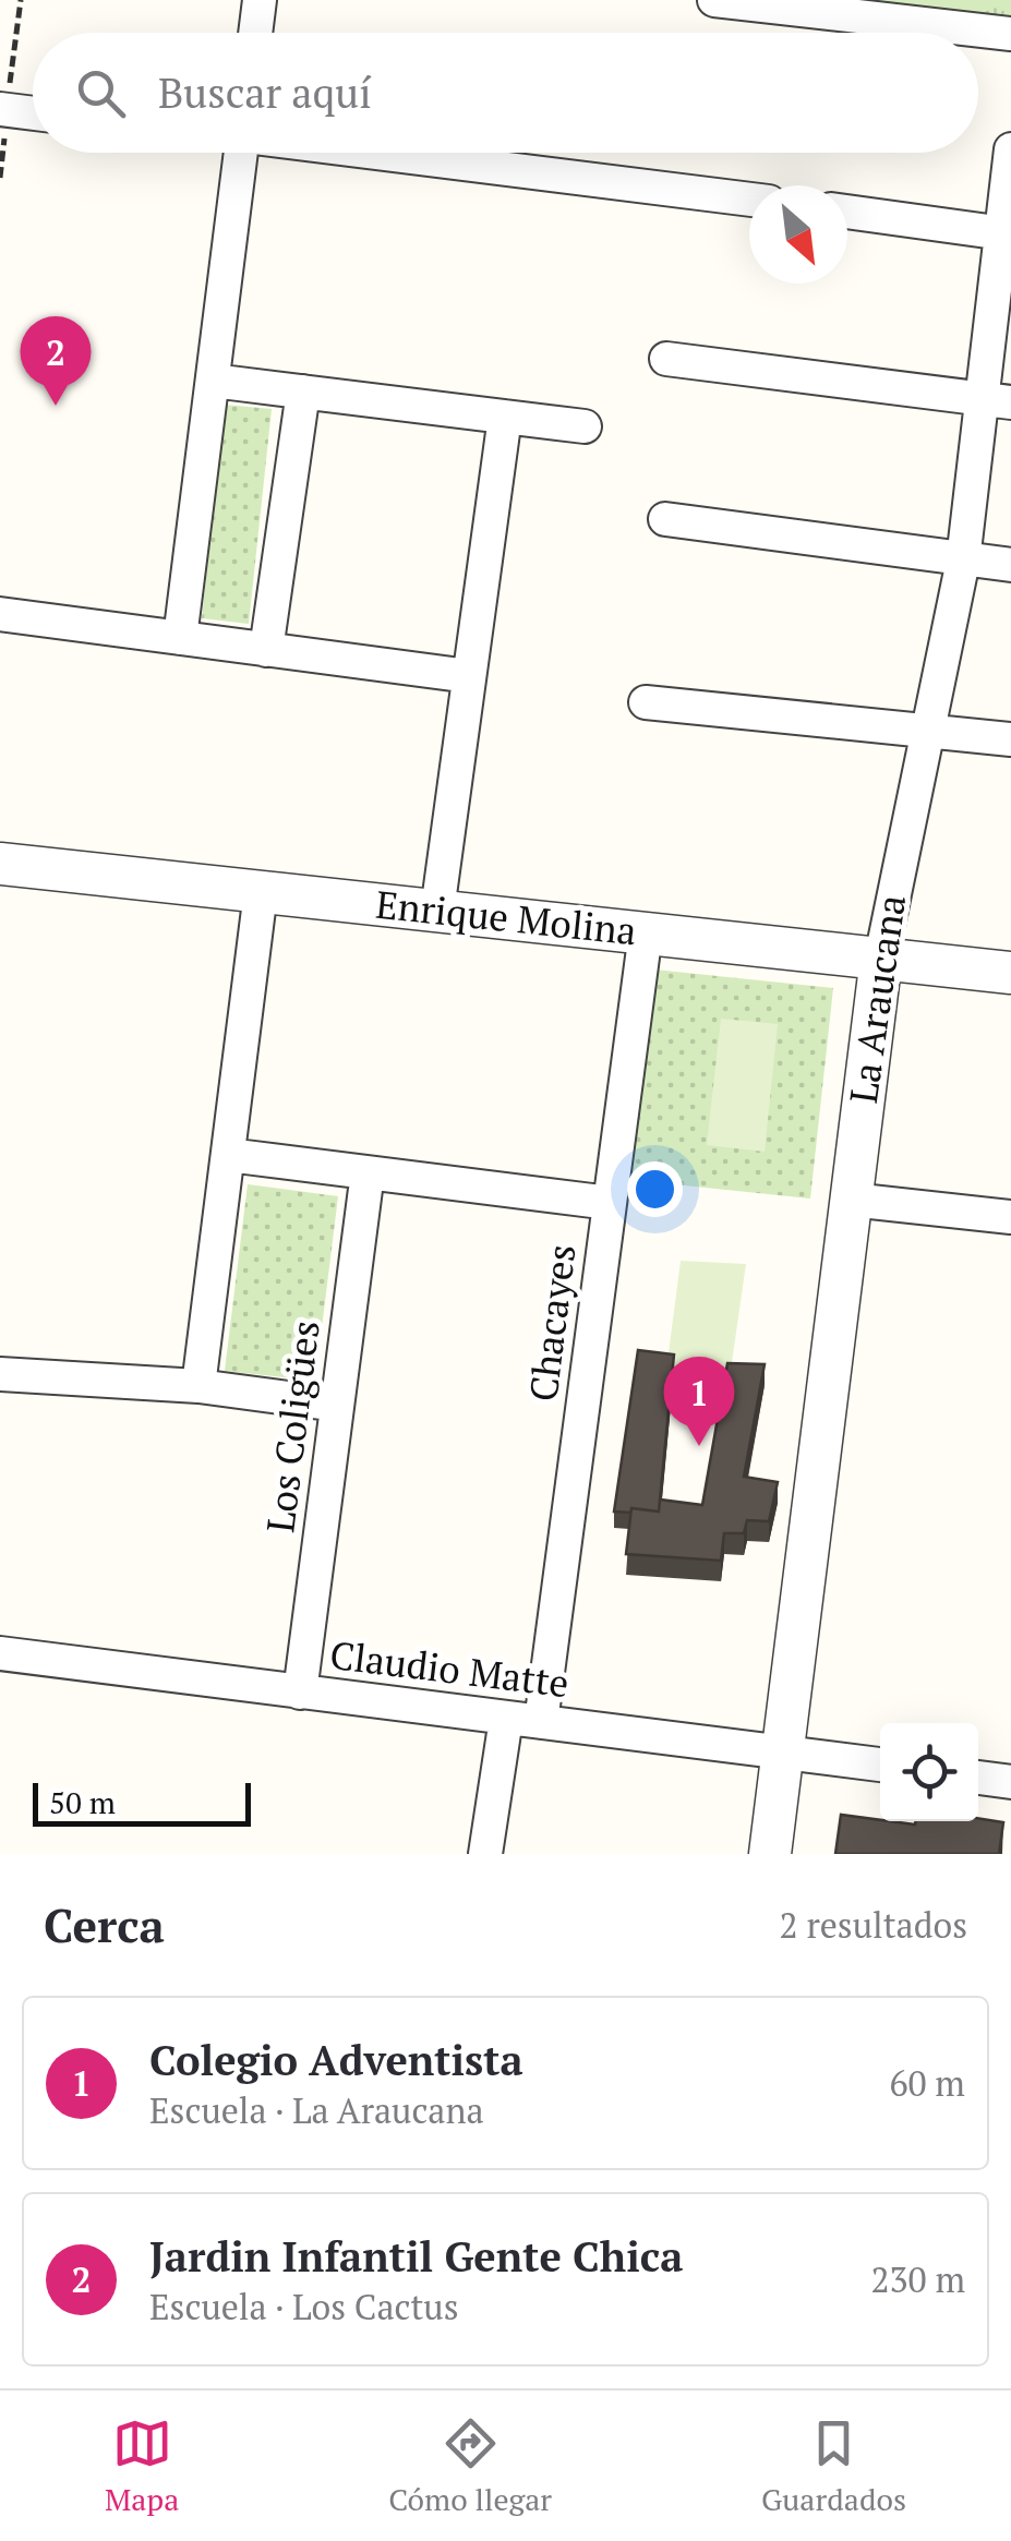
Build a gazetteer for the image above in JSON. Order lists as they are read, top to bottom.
{
  "streets": {
    "street": [
      "Enrique Molina",
      "La Araucana",
      "Chacayes",
      "Los Coligües",
      "Claudio Matte"
    ]
  },
  "crossings": [
    ["Enrique Molina", "La Araucana"],
    ["Enrique Molina", "Chacayes"],
    ["La Araucana", "Claudio Matte"],
    ["Chacayes", "Claudio Matte"],
    ["Los Coligües", "Claudio Matte"]
  ],
  "scale_bar": "50 m",
  "north": "bottom right",
  "page": {
    "search": "Buscar aquí",
    "pins": ["2", "1"],
    "scale": "50 m",
    "heading": ["Cerca", "2 resultados"],
    "list": [
      {
        "mark": "1",
        "name": "Colegio Adventista",
        "note": "Escuela · La Araucana",
        "value": "60 m"
      },
      {
        "mark": "2",
        "name": "Jardin Infantil Gente Chica",
        "note": "Escuela · Los Cactus",
        "value": "230 m"
      }
    ],
    "nav": ["Mapa", "Cómo llegar", "Guardados"]
  }
}
